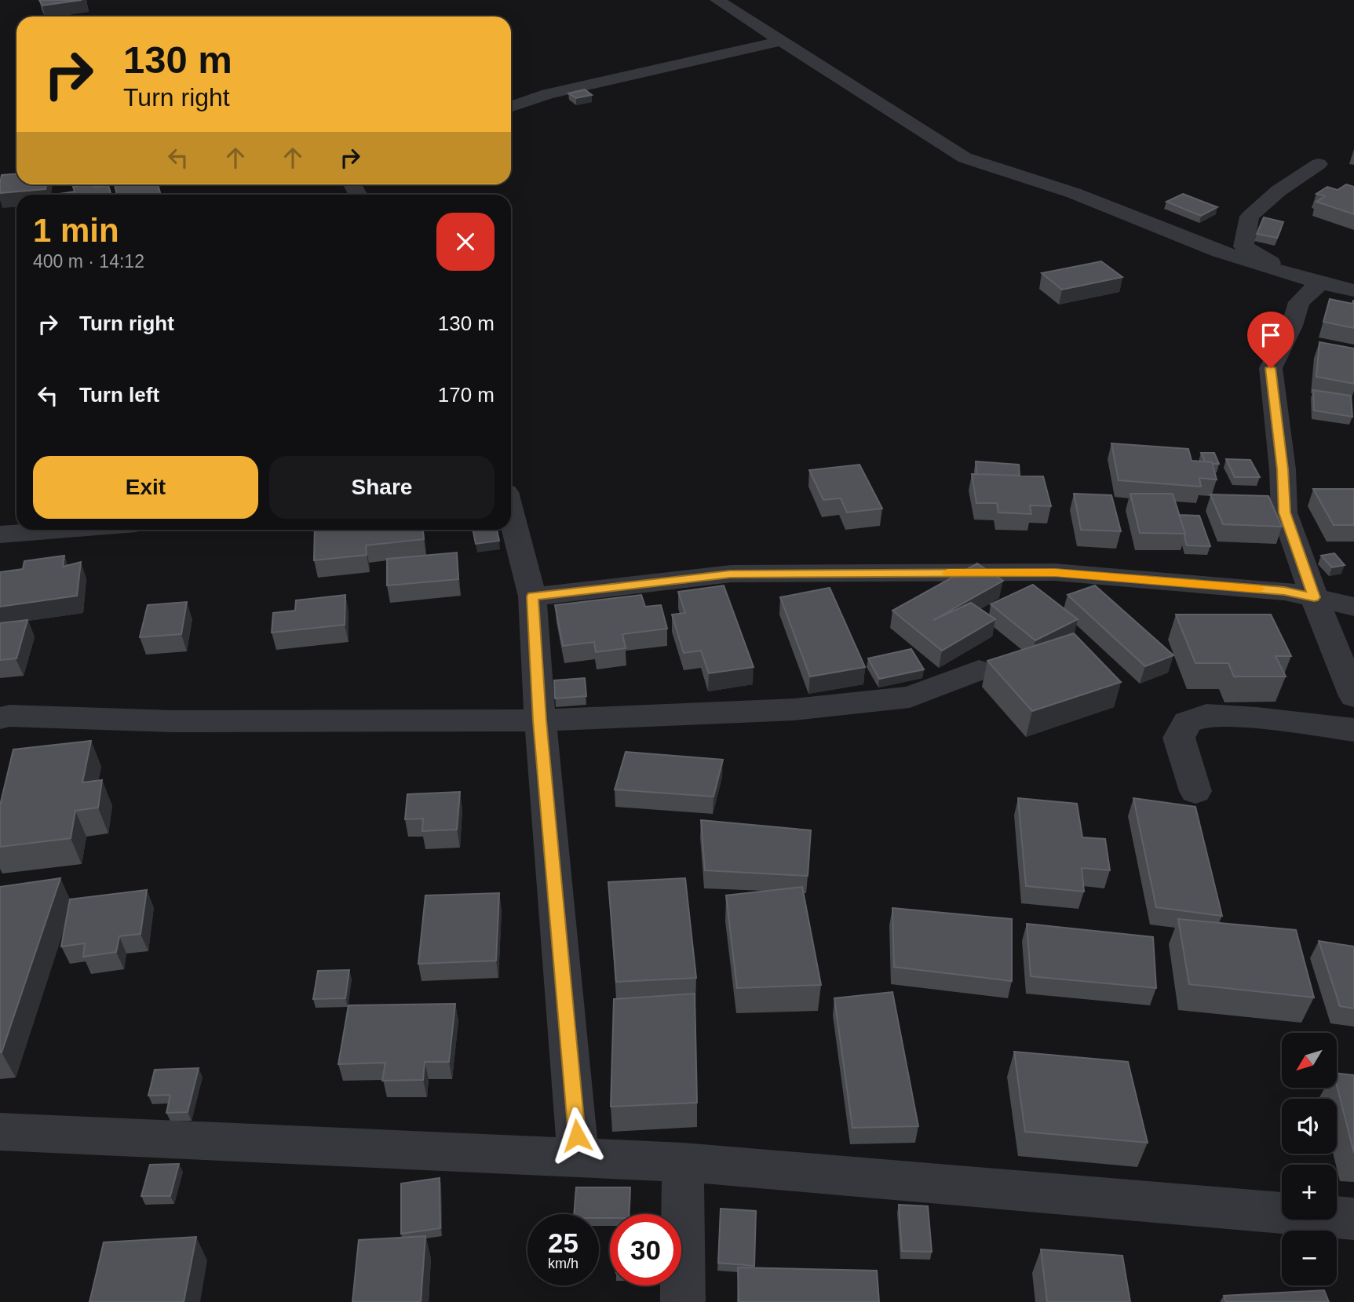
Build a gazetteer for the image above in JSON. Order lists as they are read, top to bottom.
{
  "north": "bottom left",
  "page": {
    "turn": ["130 m", "Turn right"],
    "heading": ["1 min", "400 m · 14:12"],
    "list": [
      {
        "name": "Turn right",
        "value": "130 m"
      },
      {
        "name": "Turn left",
        "value": "170 m"
      }
    ],
    "buttons": ["Exit", "Share"],
    "map_buttons": ["+", "−"],
    "speed": "25 km/h",
    "limit": "30"
  }
}
